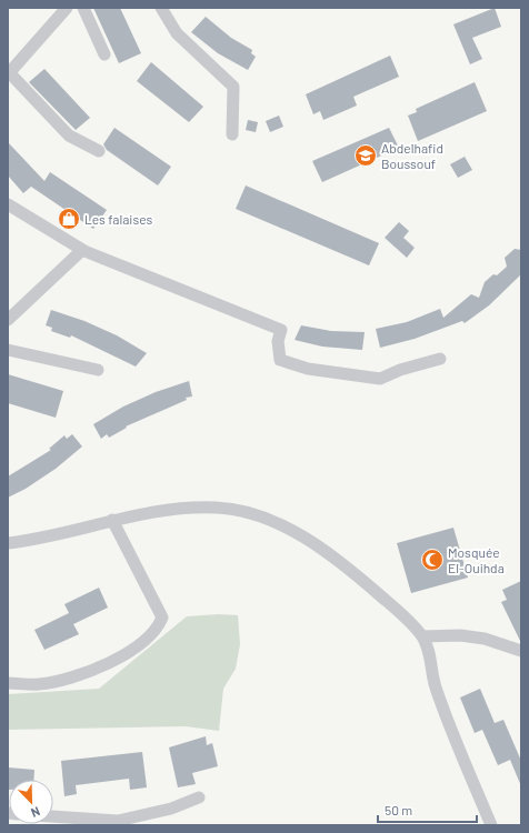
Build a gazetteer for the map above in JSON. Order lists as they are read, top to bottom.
{
  "places": {
    "school or university": ["Abdelhafid Boussouf"],
    "shop": ["Les falaises"],
    "mosque": ["Mosquée El-Ouihda"]
  },
  "scale_bar": "50 m",
  "north": "bottom right"
}
